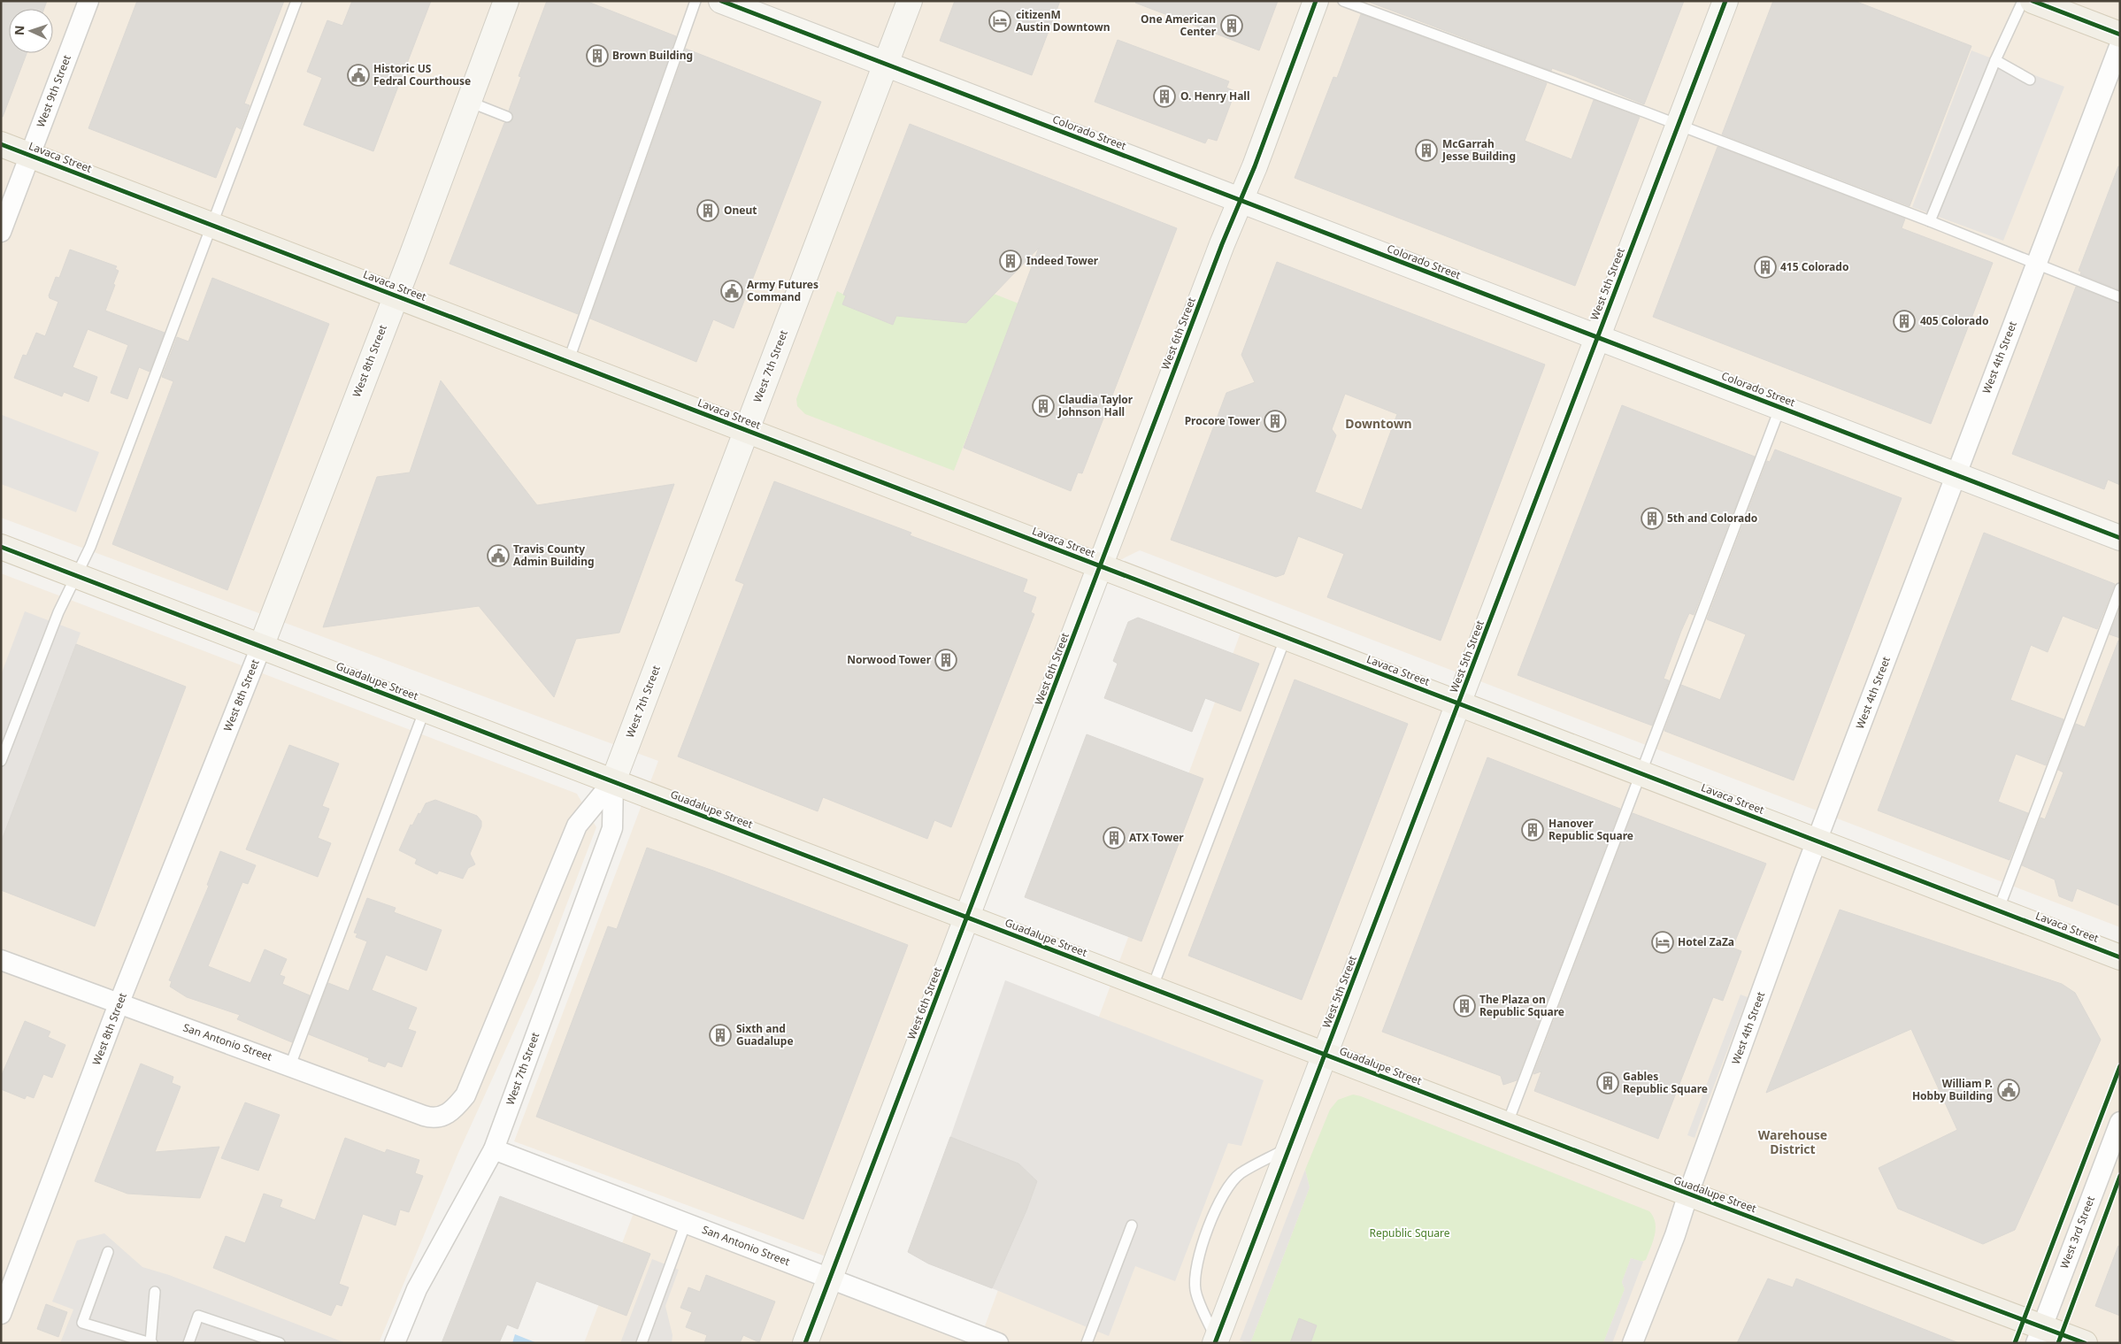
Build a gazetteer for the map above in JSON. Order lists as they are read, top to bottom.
{
  "streets": {
    "main road": [
      "Colorado Street",
      "Lavaca Street",
      "West 5th Street",
      "West 6th Street",
      "West 8th Street",
      "West 7th Street",
      "Guadalupe Street"
    ],
    "street": [
      "West 9th Street",
      "West 4th Street",
      "San Antonio Street",
      "West 3rd Street"
    ]
  },
  "crossings": [
    ["West 9th Street", "Lavaca Street"],
    ["Colorado Street", "West 5th Street"],
    ["Colorado Street", "West 6th Street"],
    ["Colorado Street", "West 4th Street"],
    ["Colorado Street", "West 7th Street"],
    ["Lavaca Street", "West 5th Street"],
    ["Lavaca Street", "West 6th Street"],
    ["Lavaca Street", "West 4th Street"],
    ["Lavaca Street", "West 8th Street"],
    ["Lavaca Street", "West 7th Street"],
    ["West 5th Street", "Guadalupe Street"],
    ["West 6th Street", "Guadalupe Street"],
    ["West 6th Street", "San Antonio Street"],
    ["West 4th Street", "Guadalupe Street"],
    ["West 8th Street", "Guadalupe Street"],
    ["West 8th Street", "San Antonio Street"],
    ["West 7th Street", "Guadalupe Street"],
    ["West 7th Street", "San Antonio Street"],
    ["Guadalupe Street", "West 3rd Street"]
  ],
  "districts": ["Downtown", "Warehouse District"],
  "parks": ["Republic Square"],
  "places": {
    "hotel": ["citizenM Austin Downtown", "Hotel ZaZa"],
    "building": [
      "One American Center",
      "Brown Building",
      "O. Henry Hall",
      "McGarrah Jesse Building",
      "Oneut",
      "Indeed Tower",
      "415 Colorado",
      "405 Colorado",
      "Claudia Taylor Johnson Hall",
      "Procore Tower",
      "5th and Colorado",
      "Norwood Tower",
      "Hanover Republic Square",
      "ATX Tower",
      "The Plaza on Republic Square",
      "Sixth and Guadalupe",
      "Gables Republic Square"
    ],
    "public building": [
      "Historic US Fedral Courthouse",
      "Army Futures Command",
      "Travis County Admin Building",
      "William P. Hobby Building"
    ]
  },
  "north": "left"
}
